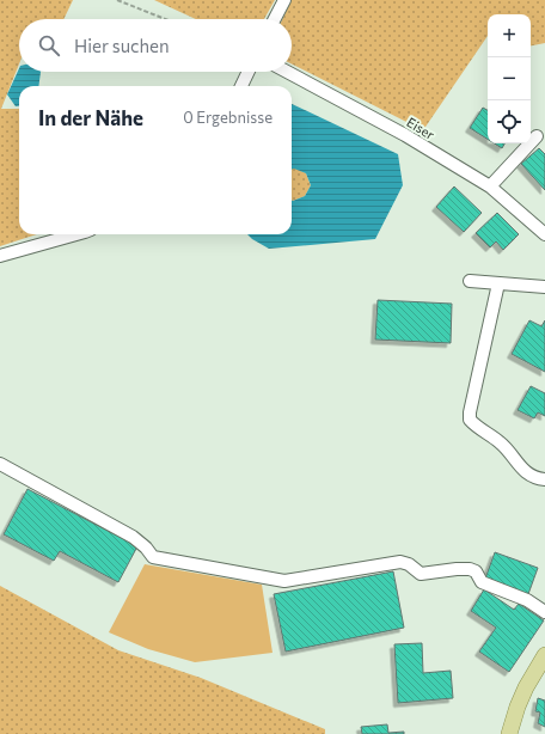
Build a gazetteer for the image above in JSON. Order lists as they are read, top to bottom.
{
  "streets": {
    "street": ["Eiser"]
  },
  "page": {
    "map_buttons": ["+", "−"],
    "search": "Hier suchen",
    "heading": ["In der Nähe", "0 Ergebnisse"]
  }
}
